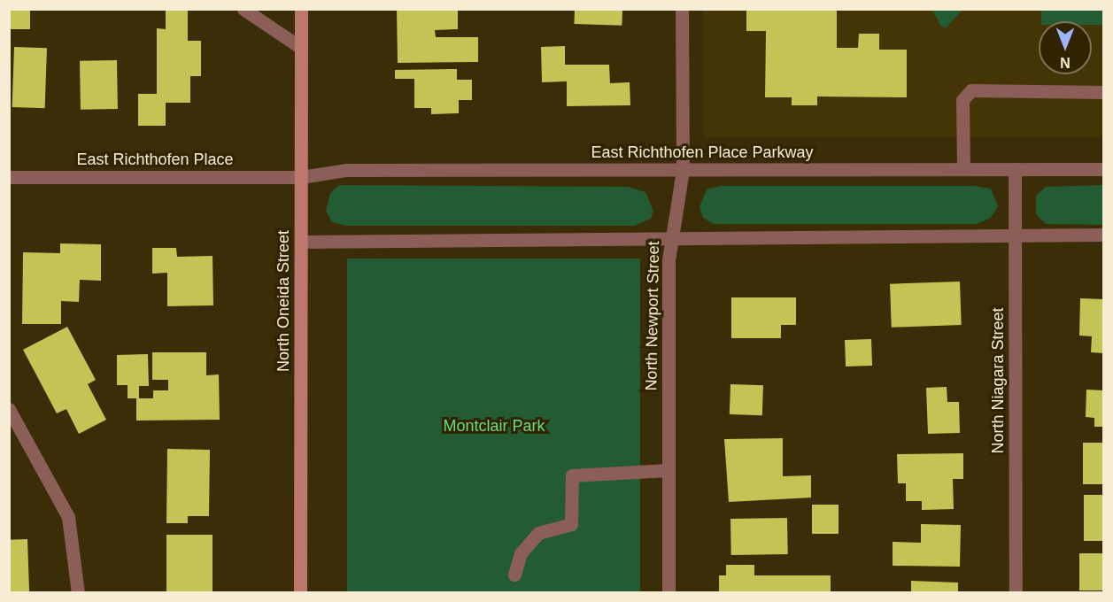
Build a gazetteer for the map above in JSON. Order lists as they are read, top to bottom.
{
  "streets": {
    "street": [
      "East Richthofen Place Parkway",
      "East Richthofen Place",
      "North Oneida Street",
      "North Newport Street",
      "North Niagara Street"
    ]
  },
  "crossings": [
    ["East Richthofen Place Parkway", "East Richthofen Place"],
    ["East Richthofen Place Parkway", "North Oneida Street"],
    ["East Richthofen Place Parkway", "North Newport Street"],
    ["East Richthofen Place Parkway", "North Niagara Street"],
    ["East Richthofen Place", "North Oneida Street"]
  ],
  "parks": ["Montclair Park"],
  "north": "bottom"
}
